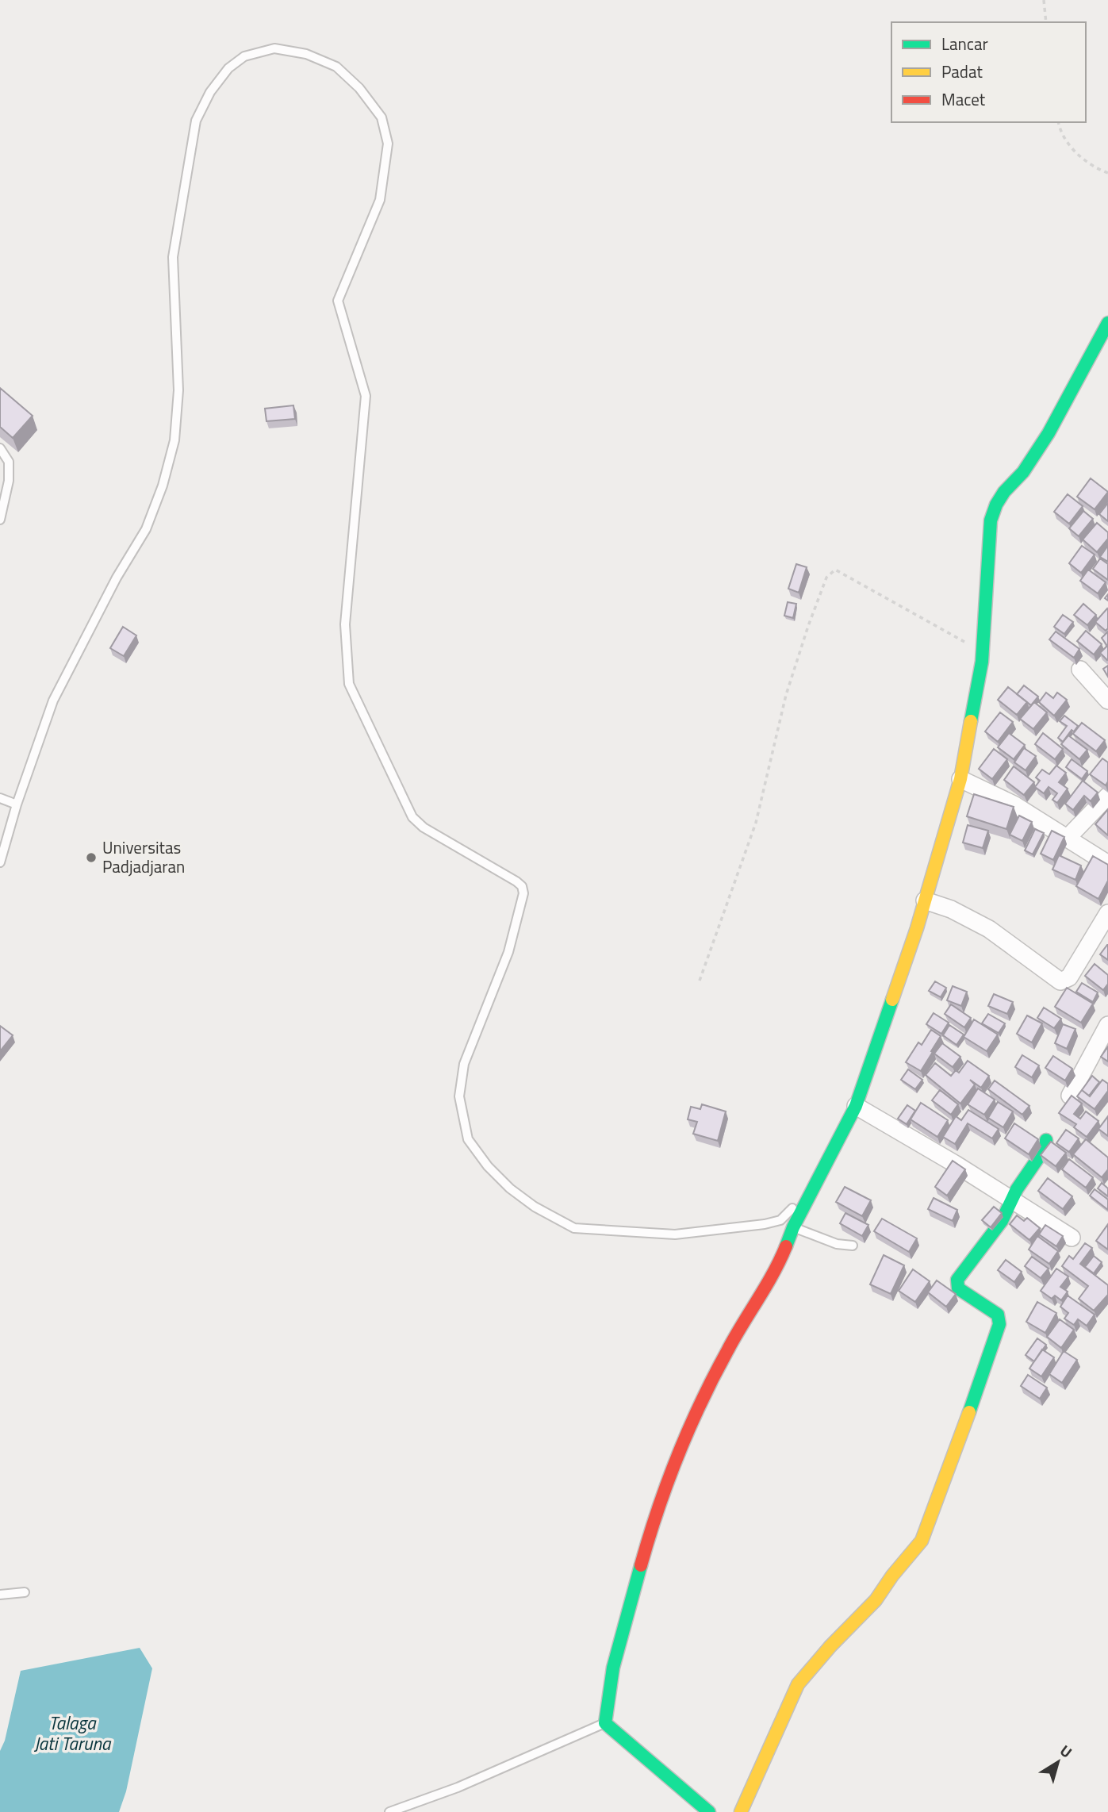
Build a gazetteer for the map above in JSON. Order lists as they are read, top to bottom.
{
  "water": ["Talaga Jati Taruna"],
  "places": ["Universitas Padjadjaran"],
  "legend": ["Lancar", "Padat", "Macet"],
  "north": "top right"
}
